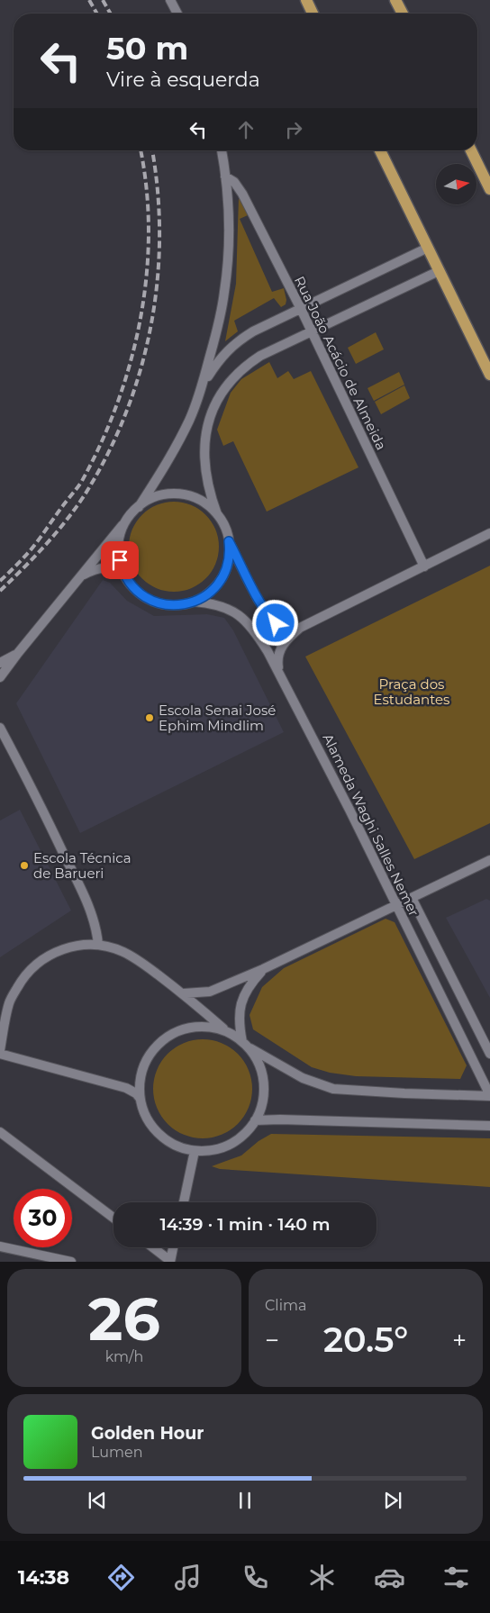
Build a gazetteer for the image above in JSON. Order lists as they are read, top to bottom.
{
  "streets": {
    "street": ["Rua João Acácio de Almeida", "Alameda Waghi Salles Nemer"]
  },
  "parks": ["Praça dos Estudantes"],
  "places": ["Escola Senai José Ephim Mindlim", "Escola Técnica de Barueri"],
  "north": "right",
  "page": {
    "turn": ["50 m", "Vire à esquerda"],
    "limit": "30",
    "trip": "14:39 · 1 min · 140 m",
    "tile": [
      ["26", "km/h"],
      "Clima"
    ],
    "heat": ["−", "20.5°", "+"],
    "song": ["Golden Hour", "Lumen"],
    "tabs": "14:38"
  }
}
